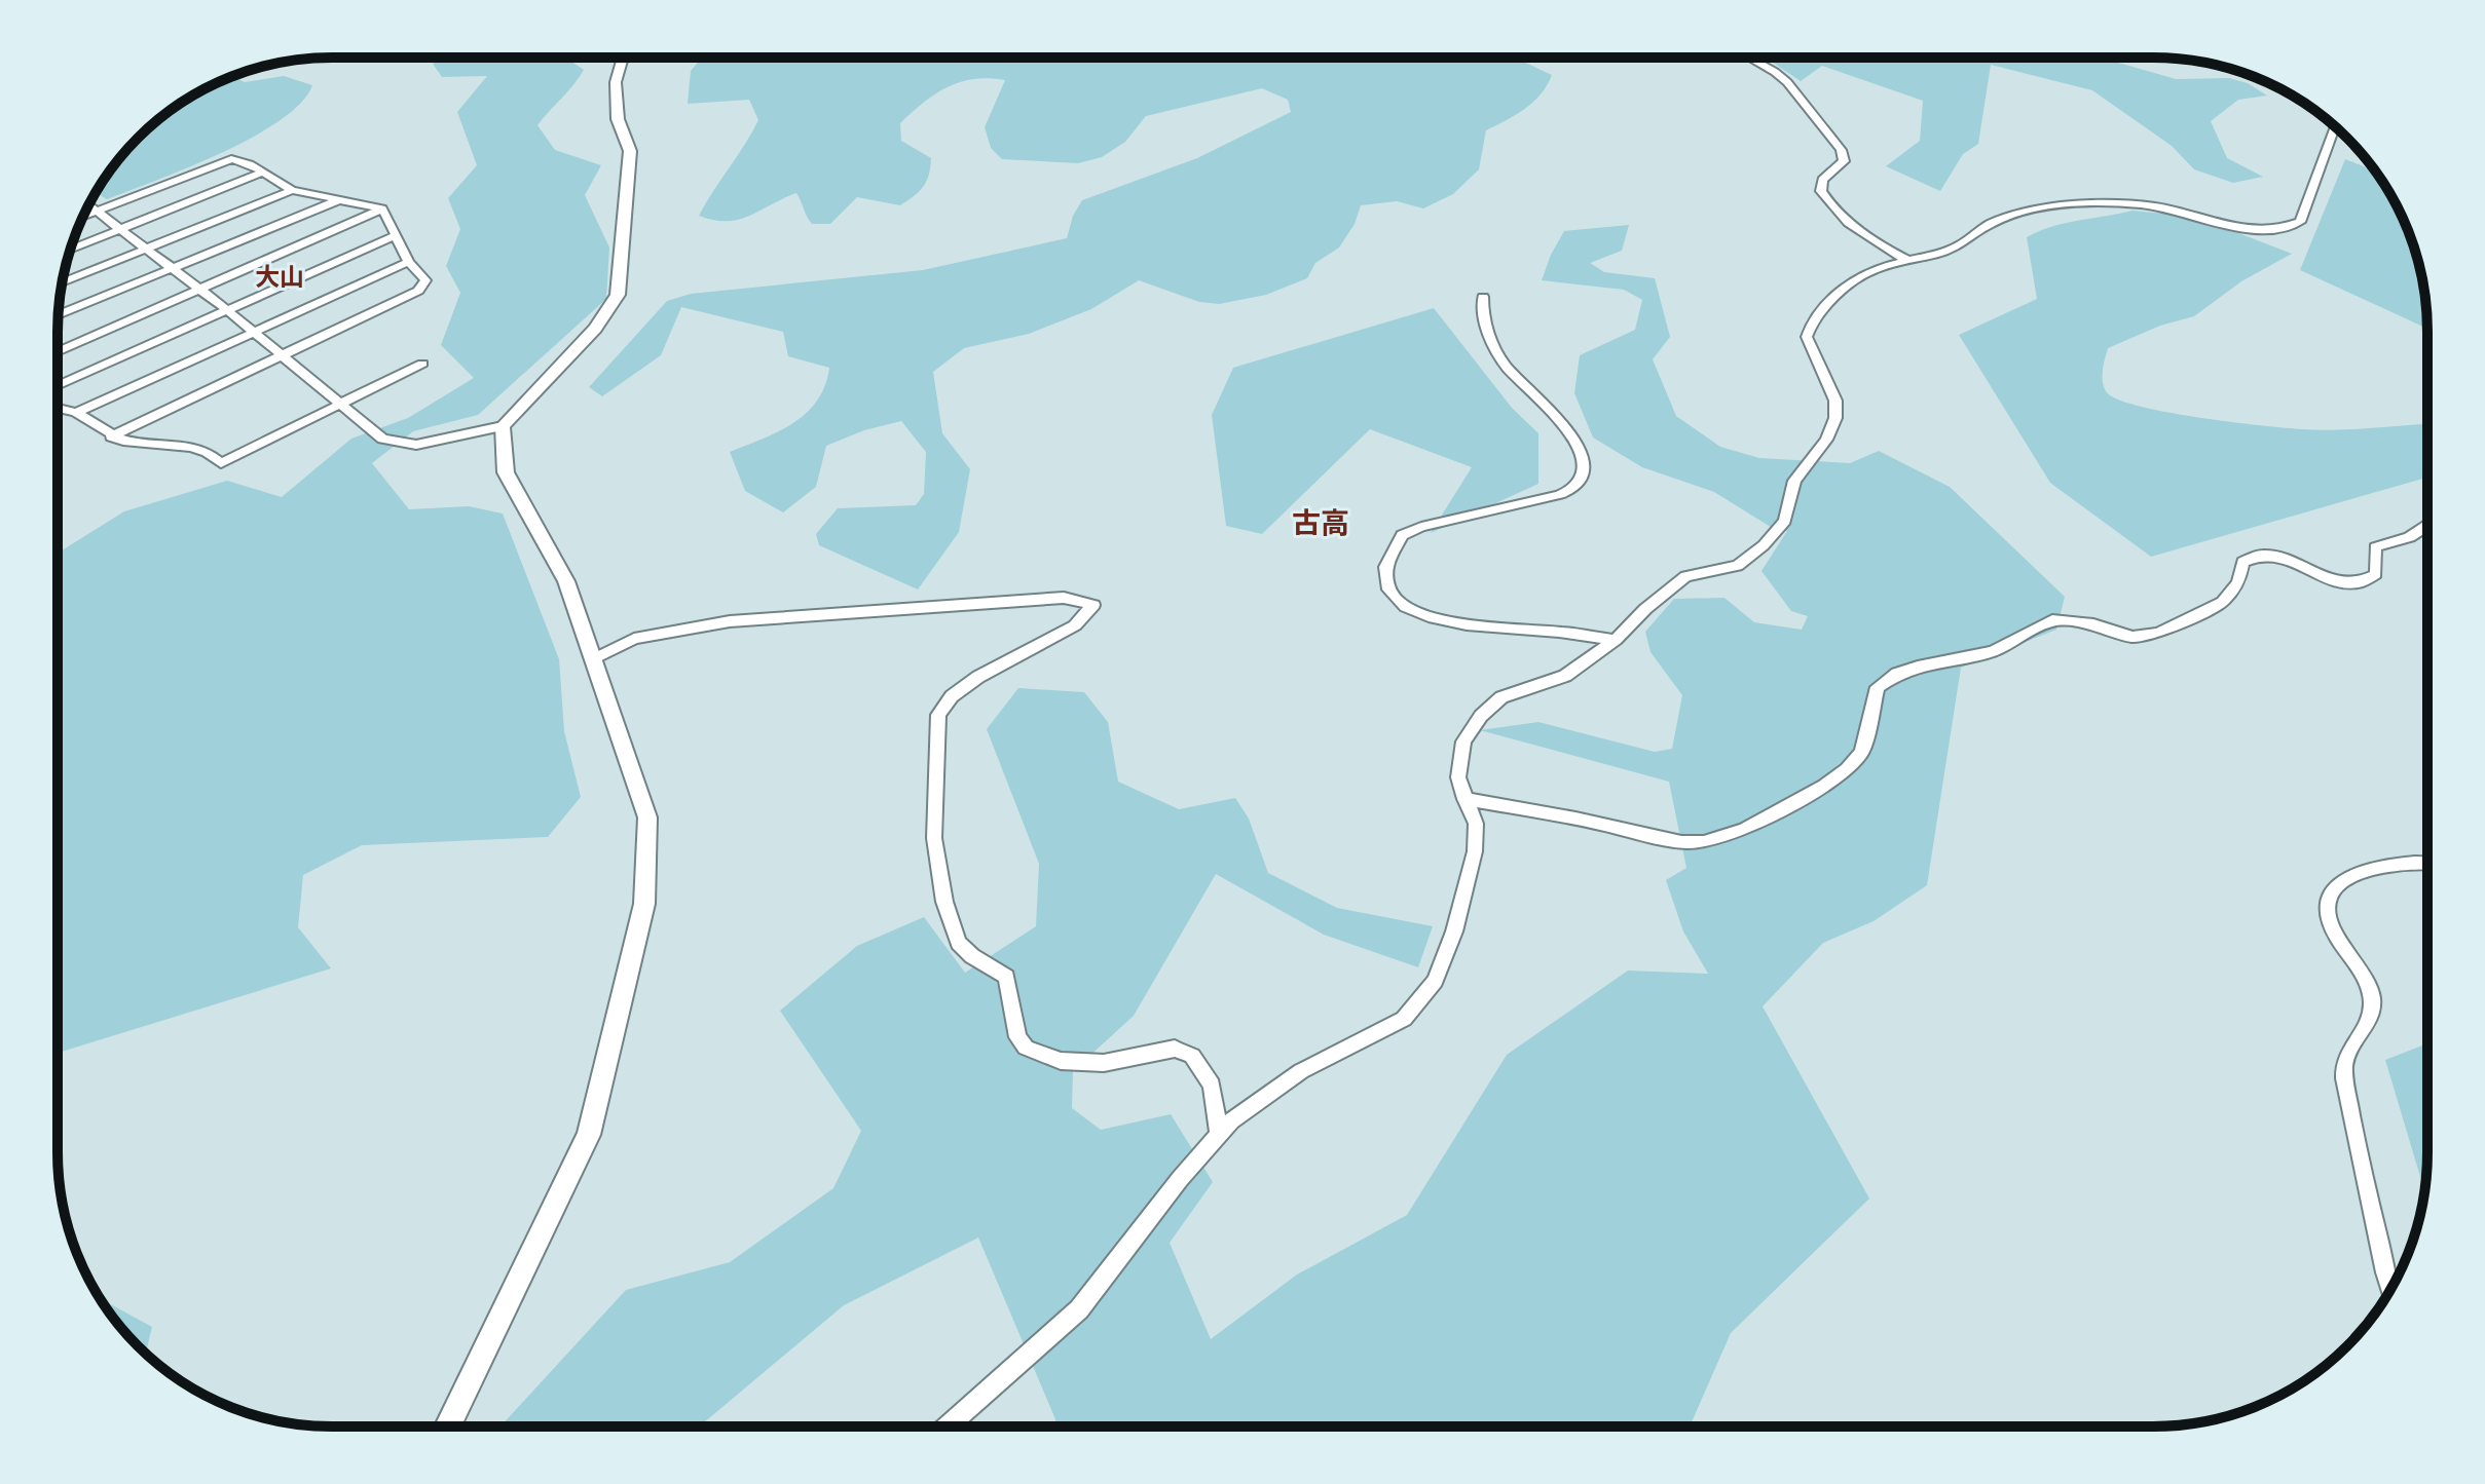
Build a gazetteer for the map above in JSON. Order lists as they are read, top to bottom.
{
  "districts": ["大山", "古高"]
}
